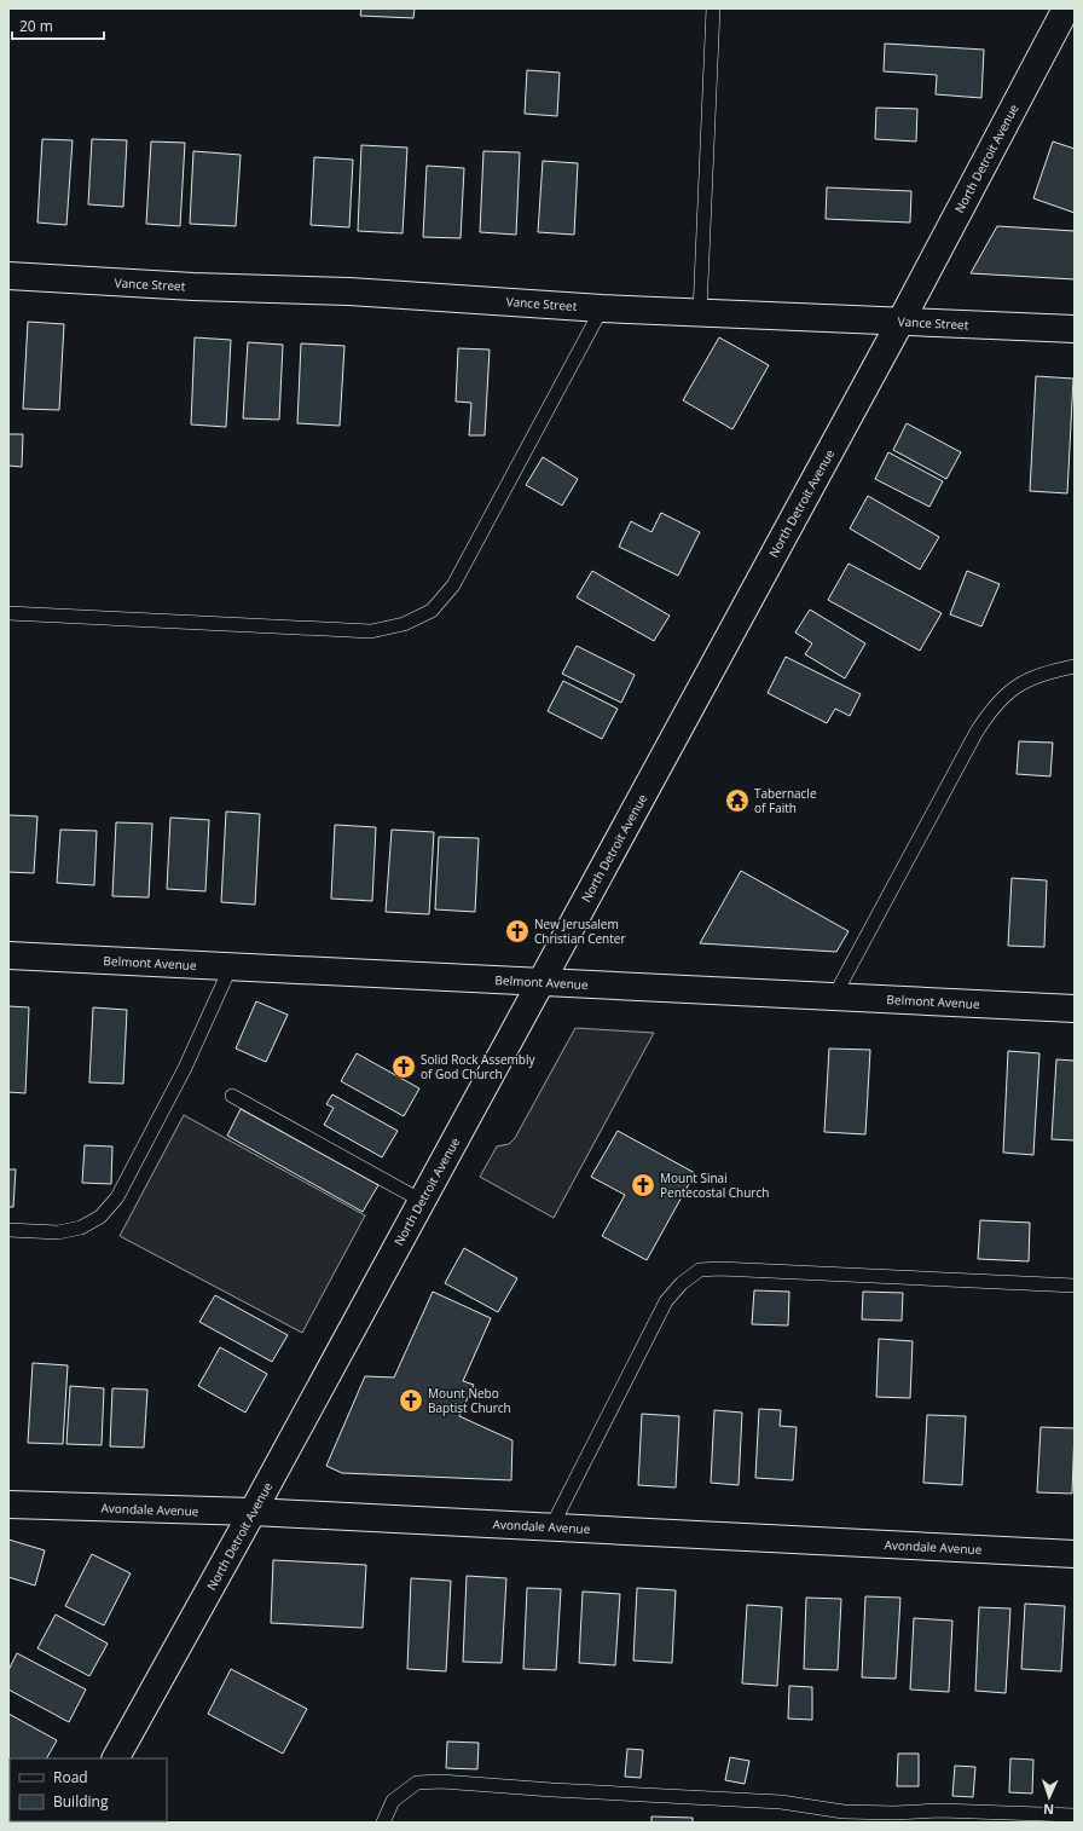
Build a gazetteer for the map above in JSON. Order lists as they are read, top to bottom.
{
  "streets": {
    "street": [
      "North Detroit Avenue",
      "Vance Street",
      "Belmont Avenue",
      "Avondale Avenue"
    ]
  },
  "crossings": [
    ["North Detroit Avenue", "Vance Street"],
    ["North Detroit Avenue", "Belmont Avenue"],
    ["North Detroit Avenue", "Avondale Avenue"]
  ],
  "places": {
    "temple": ["Tabernacle of Faith"],
    "church": [
      "New Jerusalem Christian Center",
      "Solid Rock Assembly of God Church",
      "Mount Sinai Pentecostal Church",
      "Mount Nebo Baptist Church"
    ]
  },
  "legend": ["Road", "Building"],
  "scale_bar": "20 m",
  "north": "bottom"
}
